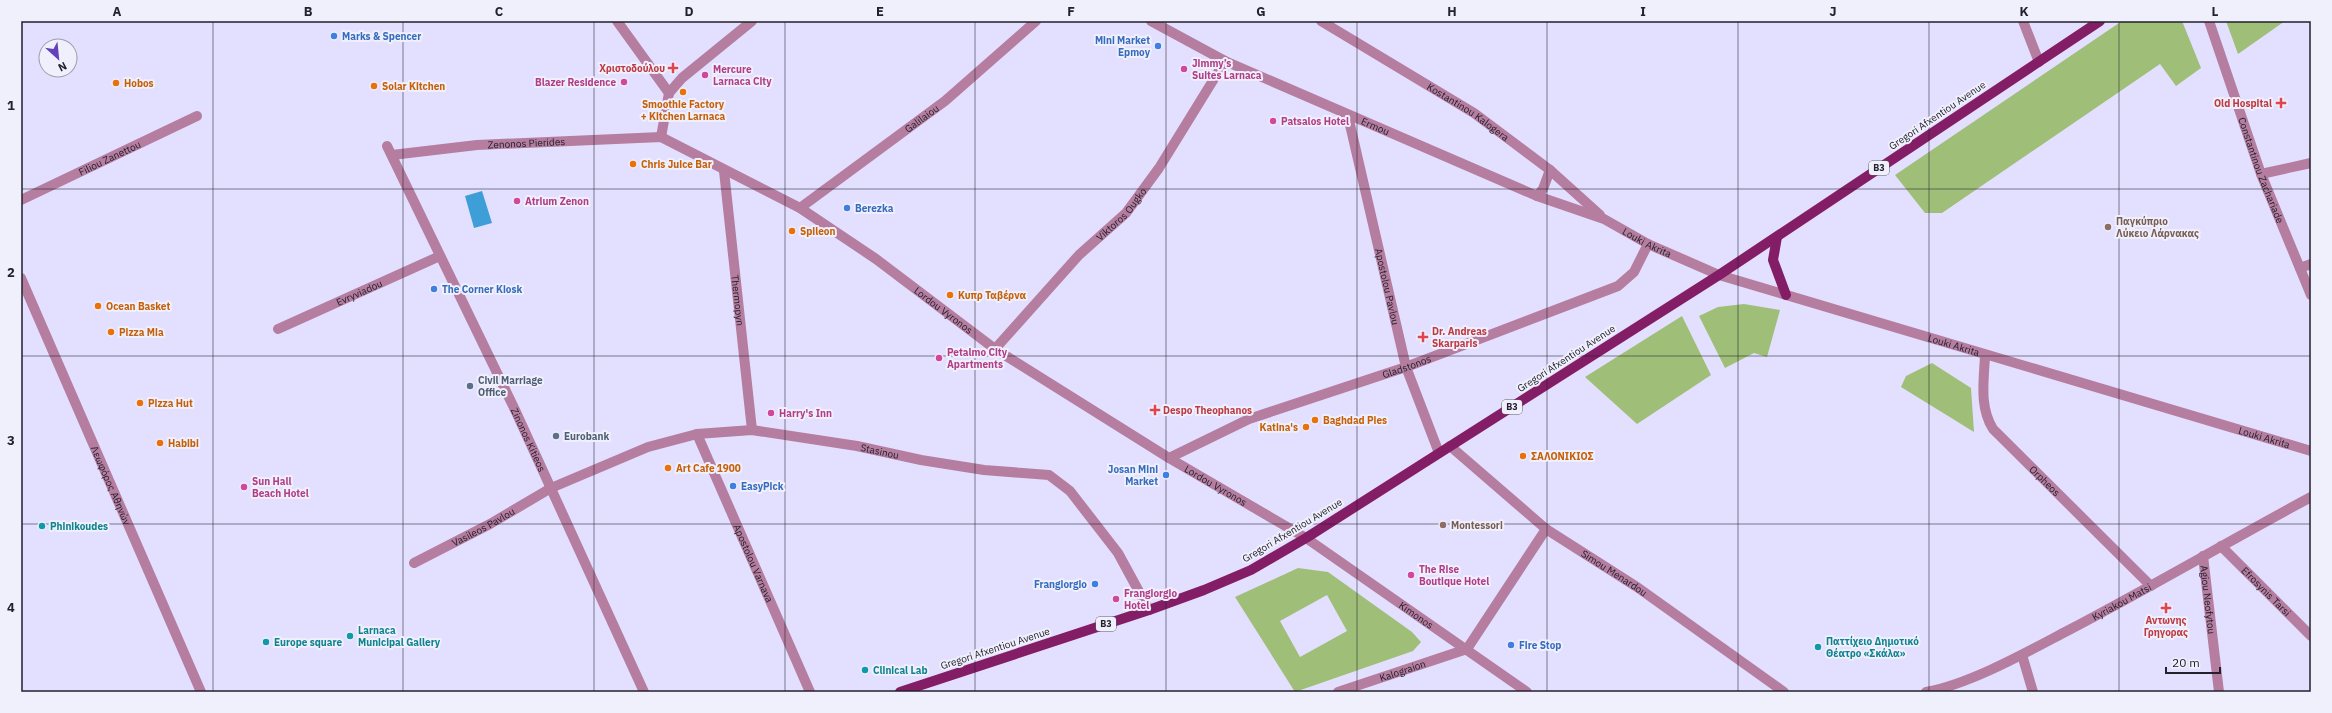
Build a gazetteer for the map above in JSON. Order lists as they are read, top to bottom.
{
  "streets": {
    "main road": ["Gregori Afxentiou Avenue", "B3"],
    "street": [
      "Kostantinou Kalogera",
      "Galilaiou",
      "Ermou",
      "Zenonos Pierides",
      "Filiou Zanettou",
      "Constantinou Zachariade",
      "Viktoros Ougko",
      "Louki Akrita",
      "Apostolou Pavlou",
      "Evryviadou",
      "Thermopyn",
      "Lordou Vyronos",
      "Gladstonos",
      "Zinonos Kitieos",
      "Stasinou",
      "Orpheos",
      "Λεωφόρος Αθηνών",
      "Vasileos Pavlou",
      "Apostolou Varnava",
      "Simou Menardou",
      "Efrosynis Tarsi",
      "Agiou Neofytou",
      "Kyriakou Matsi",
      "Kimonos",
      "Kalograion"
    ]
  },
  "crossings": [
    ["Kostantinou Kalogera", "Ermou"],
    ["Kostantinou Kalogera", "Louki Akrita"],
    ["Gregori Afxentiou Avenue", "Louki Akrita"],
    ["Gregori Afxentiou Avenue", "Apostolou Pavlou"],
    ["Gregori Afxentiou Avenue", "Lordou Vyronos"],
    ["Gregori Afxentiou Avenue", "Stasinou"],
    ["Gregori Afxentiou Avenue", "Simou Menardou"],
    ["Gregori Afxentiou Avenue", "Kimonos"],
    ["Galilaiou", "Lordou Vyronos"],
    ["Ermou", "Viktoros Ougko"],
    ["Ermou", "Louki Akrita"],
    ["Ermou", "Apostolou Pavlou"],
    ["Zenonos Pierides", "Lordou Vyronos"],
    ["Zenonos Pierides", "Zinonos Kitieos"],
    ["Viktoros Ougko", "Lordou Vyronos"],
    ["Louki Akrita", "Gladstonos"],
    ["Louki Akrita", "Orpheos"],
    ["Apostolou Pavlou", "Gladstonos"],
    ["Evryviadou", "Zinonos Kitieos"],
    ["Thermopyn", "Lordou Vyronos"],
    ["Thermopyn", "Stasinou"],
    ["Lordou Vyronos", "Gladstonos"],
    ["Lordou Vyronos", "Kimonos"],
    ["Zinonos Kitieos", "Stasinou"],
    ["Zinonos Kitieos", "Vasileos Pavlou"],
    ["Stasinou", "Vasileos Pavlou"],
    ["Stasinou", "Apostolou Varnava"],
    ["Orpheos", "Kyriakou Matsi"],
    ["Efrosynis Tarsi", "Kyriakou Matsi"],
    ["Agiou Neofytou", "Kyriakou Matsi"],
    ["Kimonos", "Kalograion"]
  ],
  "places": {
    "other": [
      "Marks & Spencer",
      "Mini Market Epmoy",
      "Jimmy’s Suites Larnaca",
      "Mercure Larnaca City",
      "Blazer Residence",
      "Hobos",
      "Solar Kitchen",
      "Smoothie Factory + Kitchen Larnaca",
      "Patsalos Hotel",
      "Chris Juice Bar",
      "Atrium Zenon",
      "Berezka",
      "Παγκύπριο Λύκειο Λάρνακας",
      "Spileon",
      "The Corner Kiosk",
      "Κυπρ Ταβέρνα",
      "Ocean Basket",
      "Pizza Mia",
      "Petalmo City Apartments",
      "Civil Marriage Office",
      "Pizza Hut",
      "Harry's Inn",
      "Baghdad Pies",
      "Katina's",
      "Eurobank",
      "Habibi",
      "ΣΑΛΟΝΙΚΙΟΣ",
      "Art Cafe 1900",
      "Josan Mini Market",
      "EasyPick",
      "Sun Hall Beach Hotel",
      "Montessori",
      "Phinikoudes",
      "The Rise Boutique Hotel",
      "Frangiorgio",
      "Frangiorgio Hotel",
      "Larnaca Municipal Gallery",
      "Europe square",
      "Fire Stop",
      "Παττίχειο Δημοτικό Θέατρο «Σκάλα»",
      "Clinical Lab"
    ],
    "health": [
      "Χριστοδούλου",
      "Old Hospital",
      "Dr. Andreas Skarparis",
      "Despo Theophanos",
      "Αντωνης Γρηγορας"
    ]
  },
  "scale_bar": "20 m",
  "north": "bottom right",
  "grid": {
    "columns": [
      "A",
      "B",
      "C",
      "D",
      "E",
      "F",
      "G",
      "H",
      "I",
      "J",
      "K",
      "L"
    ],
    "rows": [
      "1",
      "2",
      "3",
      "4"
    ]
  }
}
